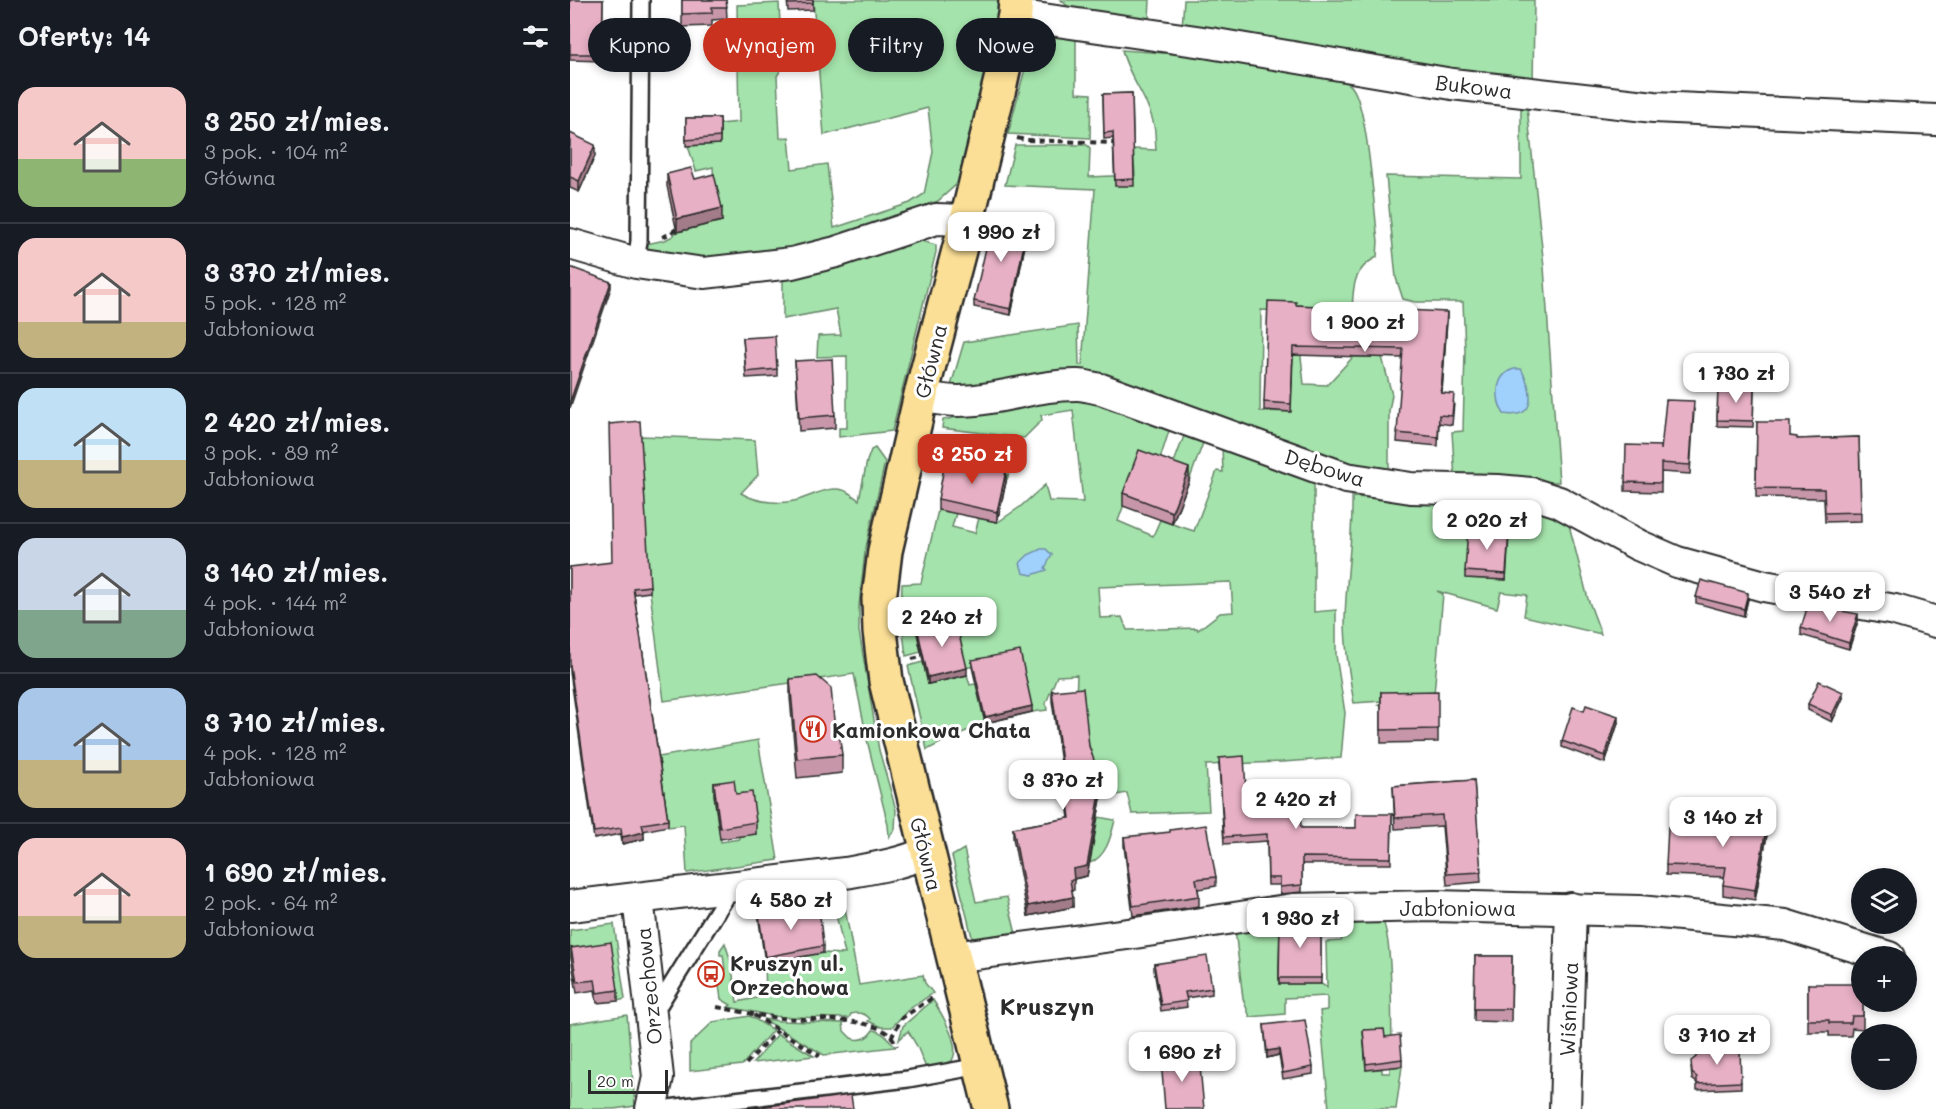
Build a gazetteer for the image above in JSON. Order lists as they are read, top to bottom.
{
  "streets": {
    "main road": ["Główna"],
    "street": [
      "Bukowa",
      "Dębowa",
      "Jabłoniowa",
      "Orzechowa",
      "Wiśniowa"
    ]
  },
  "crossings": [
    ["Bukowa", "Główna"],
    ["Główna", "Dębowa"],
    ["Główna", "Jabłoniowa"],
    ["Jabłoniowa", "Wiśniowa"]
  ],
  "districts": ["Kruszyn"],
  "places": {
    "restaurant": ["Kamionkowa Chata"],
    "bus stop": ["Kruszyn ul. Orzechowa"]
  },
  "scale_bar": "20 m",
  "page": {
    "heading": "Oferty: 14",
    "chip": [
      "Kupno",
      "Wynajem",
      "Filtry",
      "Nowe"
    ],
    "list": [
      {
        "name": "3 250 zł/mies.",
        "note": "3 pok. · 104 m² · Główna"
      },
      {
        "name": "3 370 zł/mies.",
        "note": "5 pok. · 128 m² · Jabłoniowa"
      },
      {
        "name": "2 420 zł/mies.",
        "note": "3 pok. · 89 m² · Jabłoniowa"
      },
      {
        "name": "3 140 zł/mies.",
        "note": "4 pok. · 144 m² · Jabłoniowa"
      },
      {
        "name": "3 710 zł/mies.",
        "note": "4 pok. · 128 m² · Jabłoniowa"
      },
      {
        "name": "1 690 zł/mies.",
        "note": "2 pok. · 64 m² · Jabłoniowa"
      }
    ],
    "price": [
      "1 990 zł",
      "1 900 zł",
      "1 730 zł",
      "3 250 zł",
      "2 020 zł",
      "3 540 zł",
      "2 240 zł",
      "3 370 zł",
      "2 420 zł",
      "3 140 zł",
      "4 580 zł",
      "1 930 zł",
      "3 710 zł",
      "1 690 zł"
    ],
    "map_buttons": ["+", "−"],
    "scale": "20 m"
  }
}
